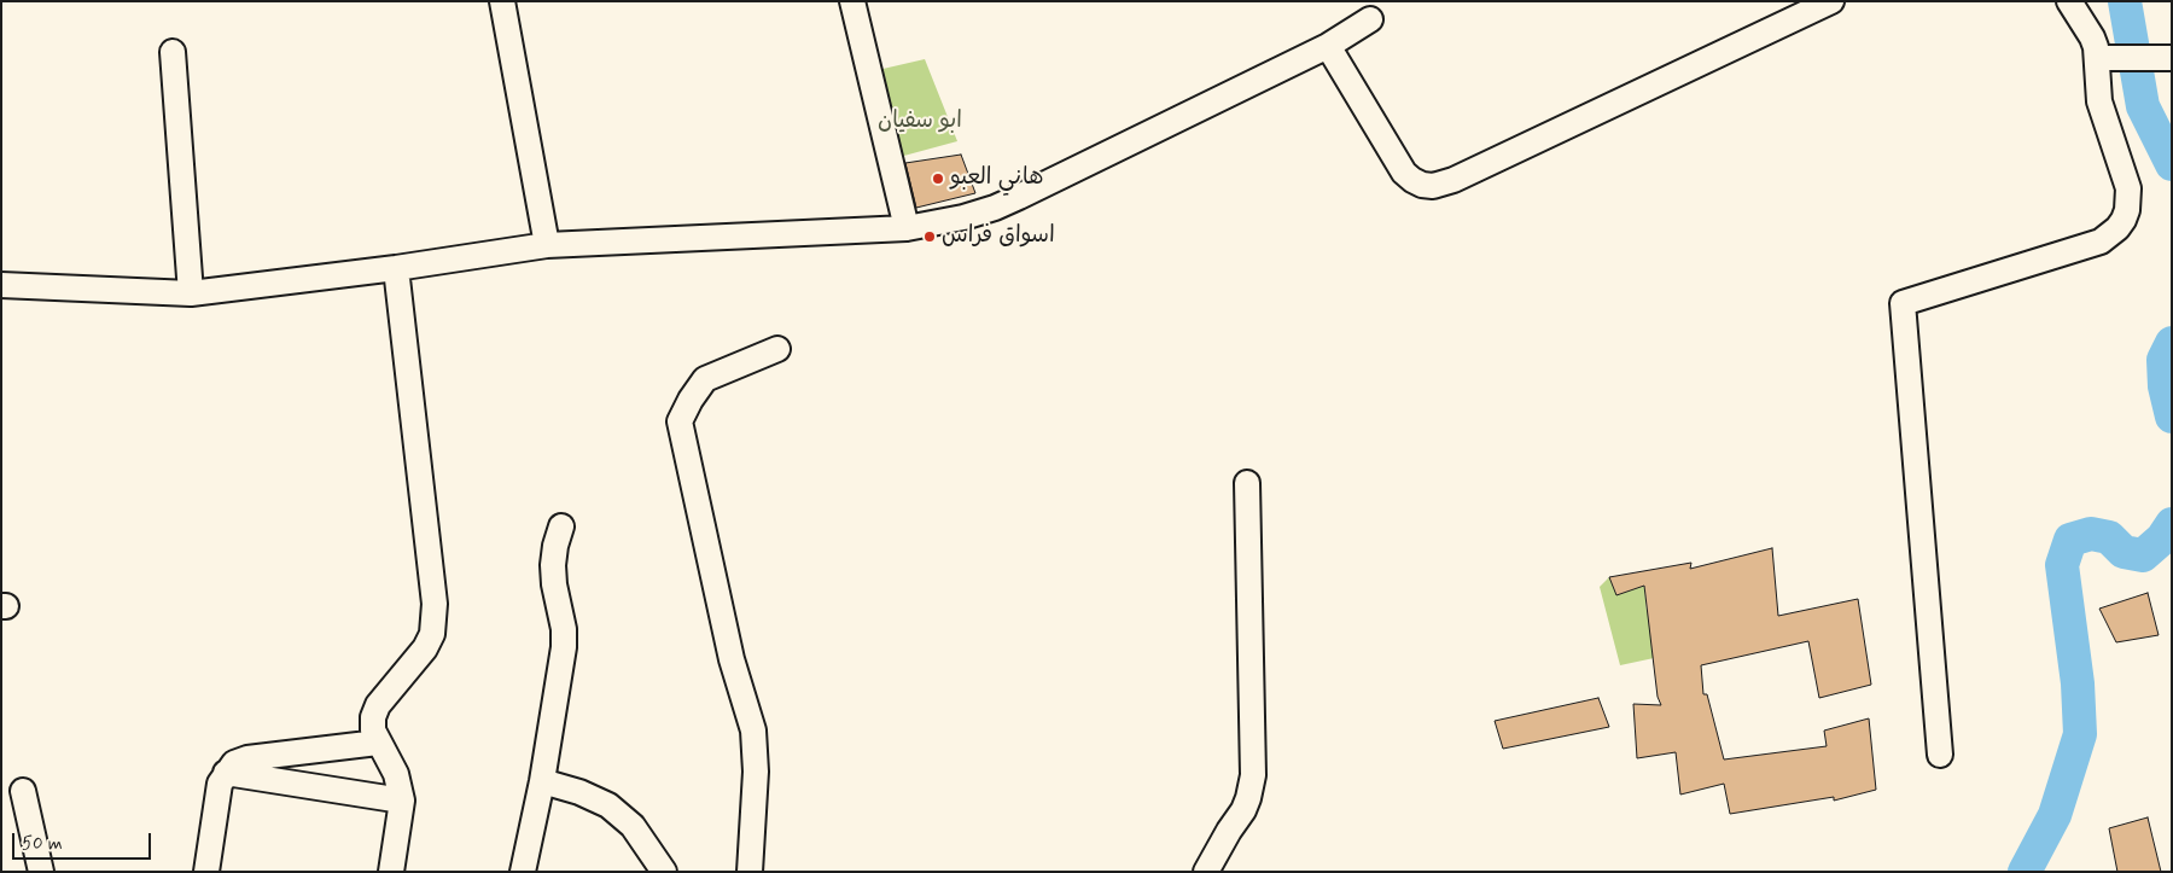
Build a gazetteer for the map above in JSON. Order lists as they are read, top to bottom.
{
  "parks": ["ابو سفيان"],
  "places": ["هاني العبو", "اسواق فراس"],
  "scale_bar": "50 m"
}
